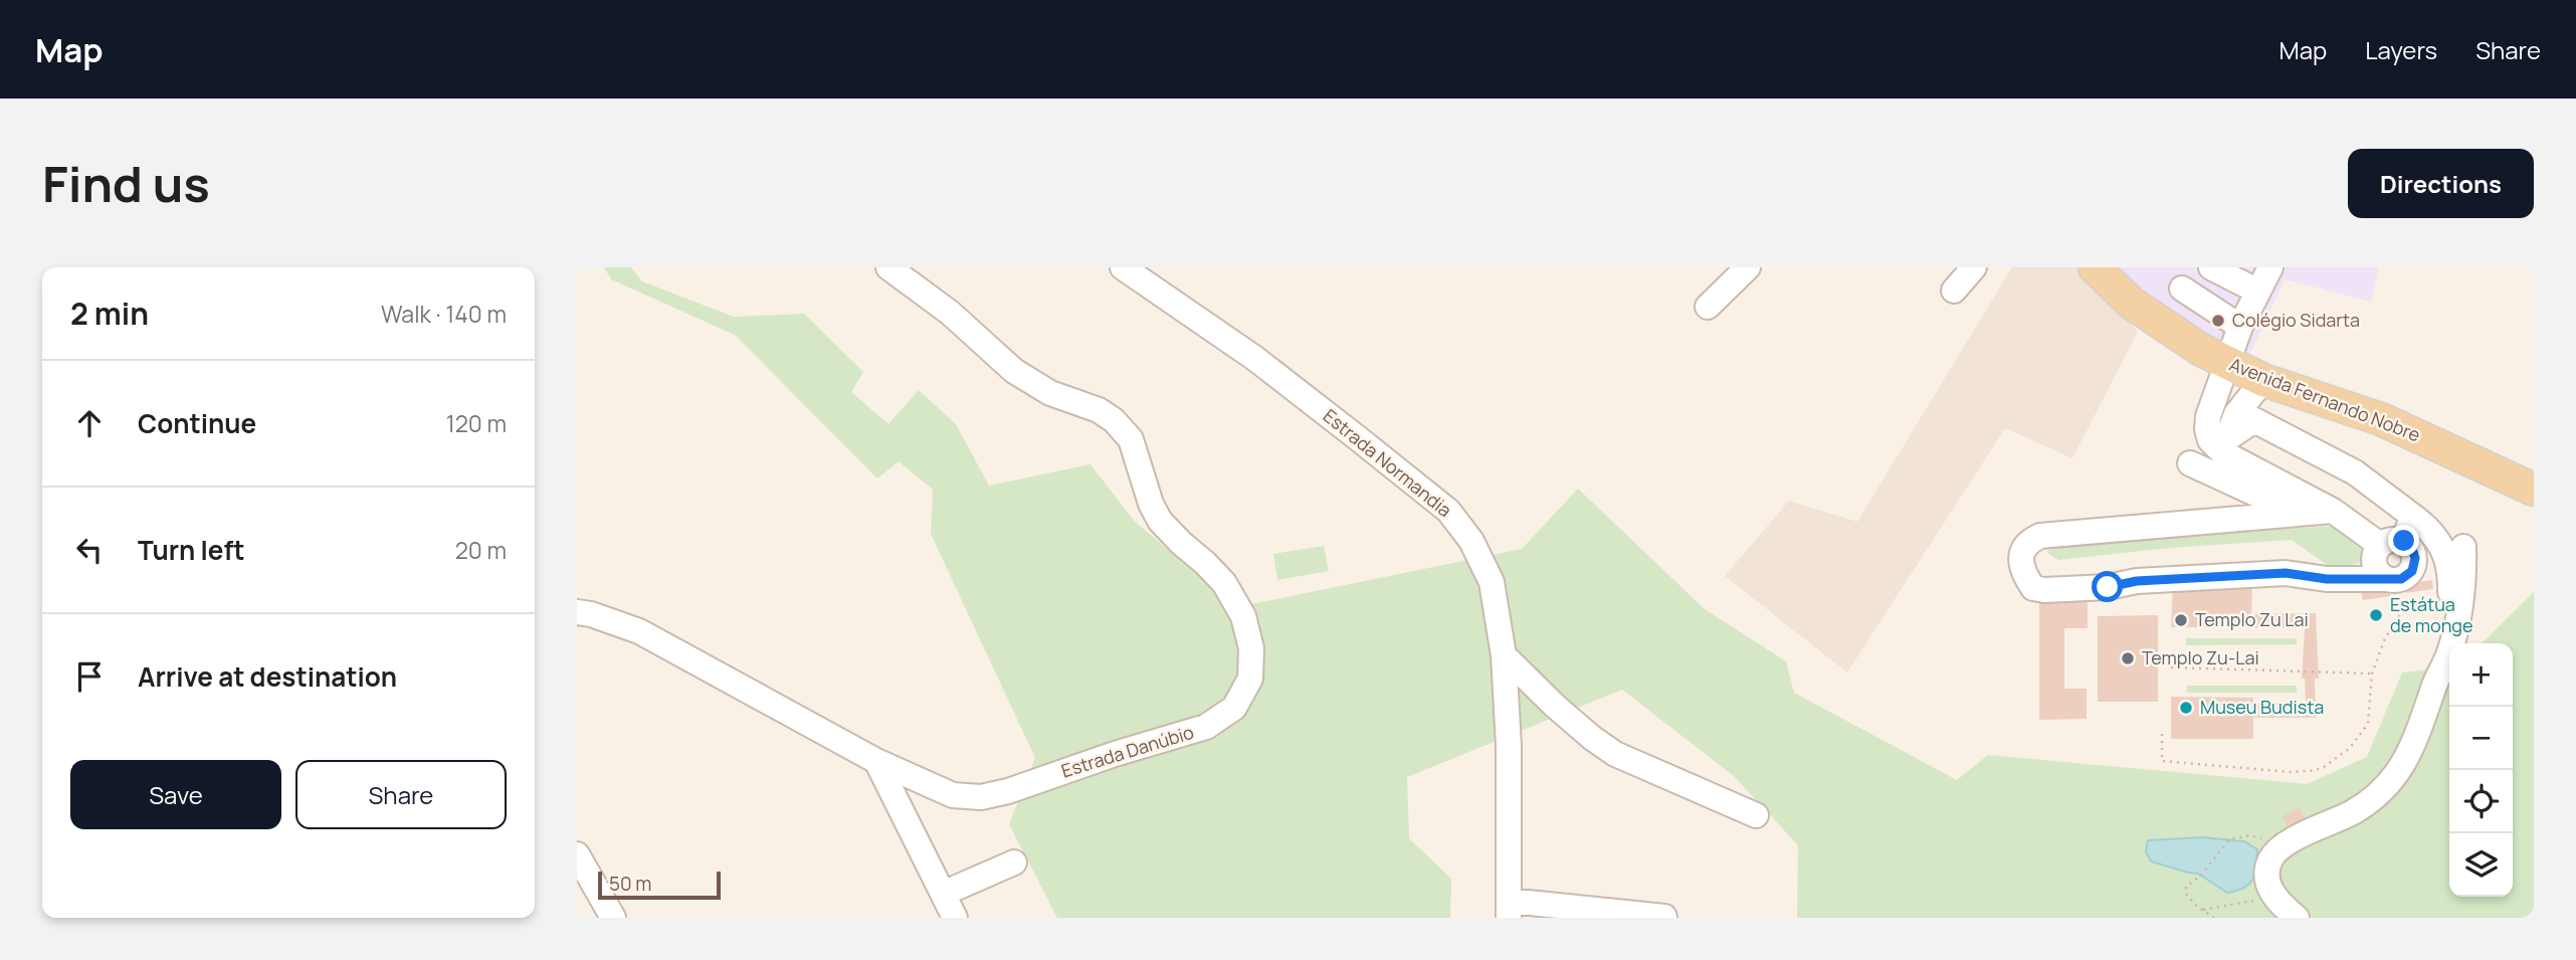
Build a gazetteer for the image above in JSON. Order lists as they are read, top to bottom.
{
  "streets": {
    "main road": ["Avenida Fernando Nobre"],
    "street": ["Estrada Normandia", "Estrada Danúbio"]
  },
  "places": [
    "Colégio Sidarta",
    "Estátua de monge",
    "Templo Zu Lai",
    "Templo Zu-Lai",
    "Museu Budista"
  ],
  "scale_bar": "50 m",
  "page": {
    "header": "Map",
    "nav": ["Map", "Layers", "Share"],
    "buttons": [
      "Directions",
      ["Save", "Share"]
    ],
    "title": "Find us",
    "heading": ["2 min", "Walk · 140 m"],
    "list": [
      ["Continue", "120 m"],
      ["Turn left", "20 m"],
      "Arrive at destination"
    ],
    "map_buttons": ["+", "−"],
    "scale": "50 m"
  }
}
